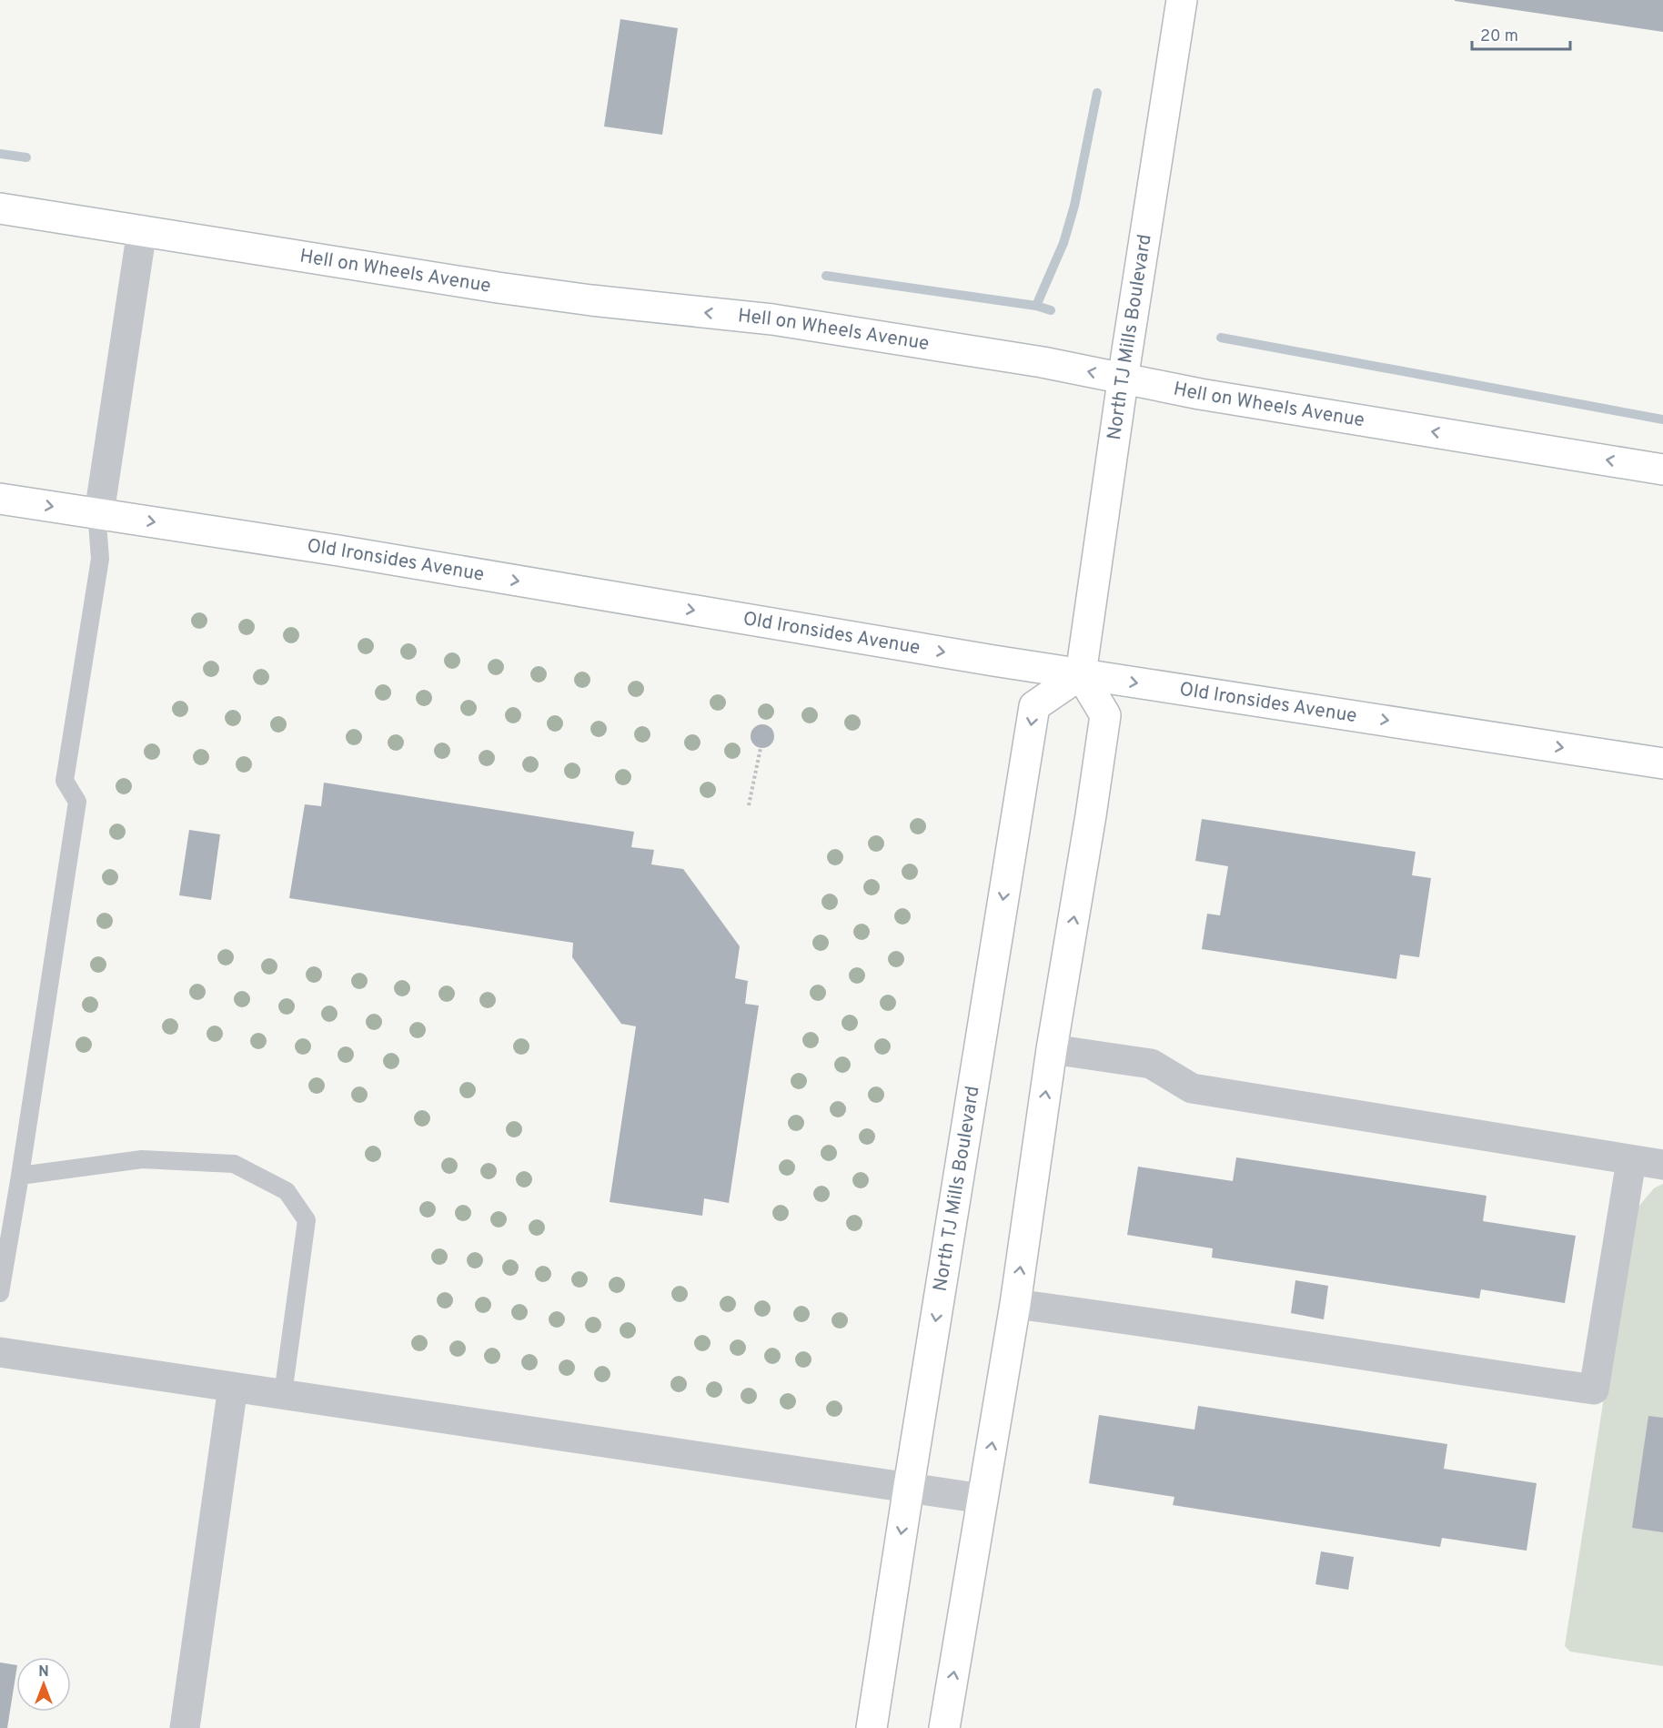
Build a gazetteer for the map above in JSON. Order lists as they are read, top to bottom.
{
  "streets": {
    "street": ["Hell on Wheels Avenue", "North TJ Mills Boulevard", "Old Ironsides Avenue"]
  },
  "crossings": [
    ["Hell on Wheels Avenue", "North TJ Mills Boulevard"],
    ["North TJ Mills Boulevard", "Old Ironsides Avenue"]
  ],
  "one_way": ["Hell on Wheels Avenue", "Old Ironsides Avenue"],
  "scale_bar": "20 m",
  "north": "top"
}
